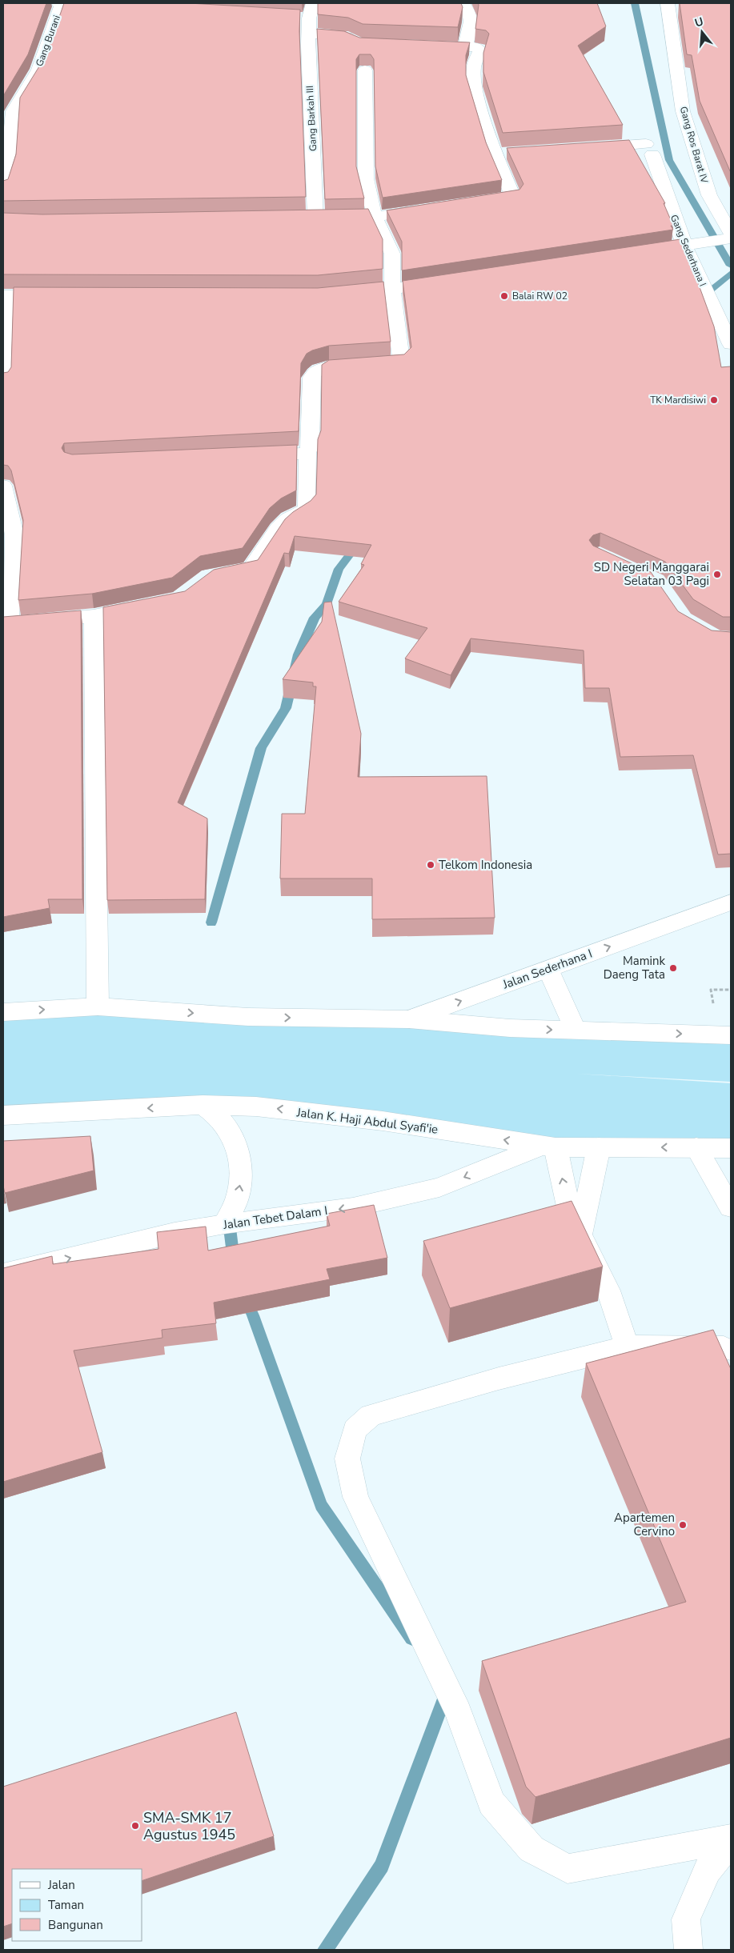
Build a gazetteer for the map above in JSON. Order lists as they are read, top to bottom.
{
  "streets": {
    "street": [
      "Gang Burani",
      "Gang Barkah III",
      "Gang Ros Barat IV",
      "Gang Sederhana I",
      "Jalan Sederhana I",
      "Jalan K. Haji Abdul Syafi'ie",
      "Jalan Tebet Dalam I"
    ]
  },
  "crossings": [
    ["Jalan K. Haji Abdul Syafi'ie", "Jalan Tebet Dalam I"]
  ],
  "places": [
    "Balai RW 02",
    "TK Mardisiwi",
    "SD Negeri Manggarai Selatan 03 Pagi",
    "Telkom Indonesia",
    "Mamink Daeng Tata",
    "Apartemen Cervino",
    "SMA-SMK 17 Agustus 1945"
  ],
  "legend": ["Jalan", "Taman", "Bangunan"],
  "north": "top"
}
